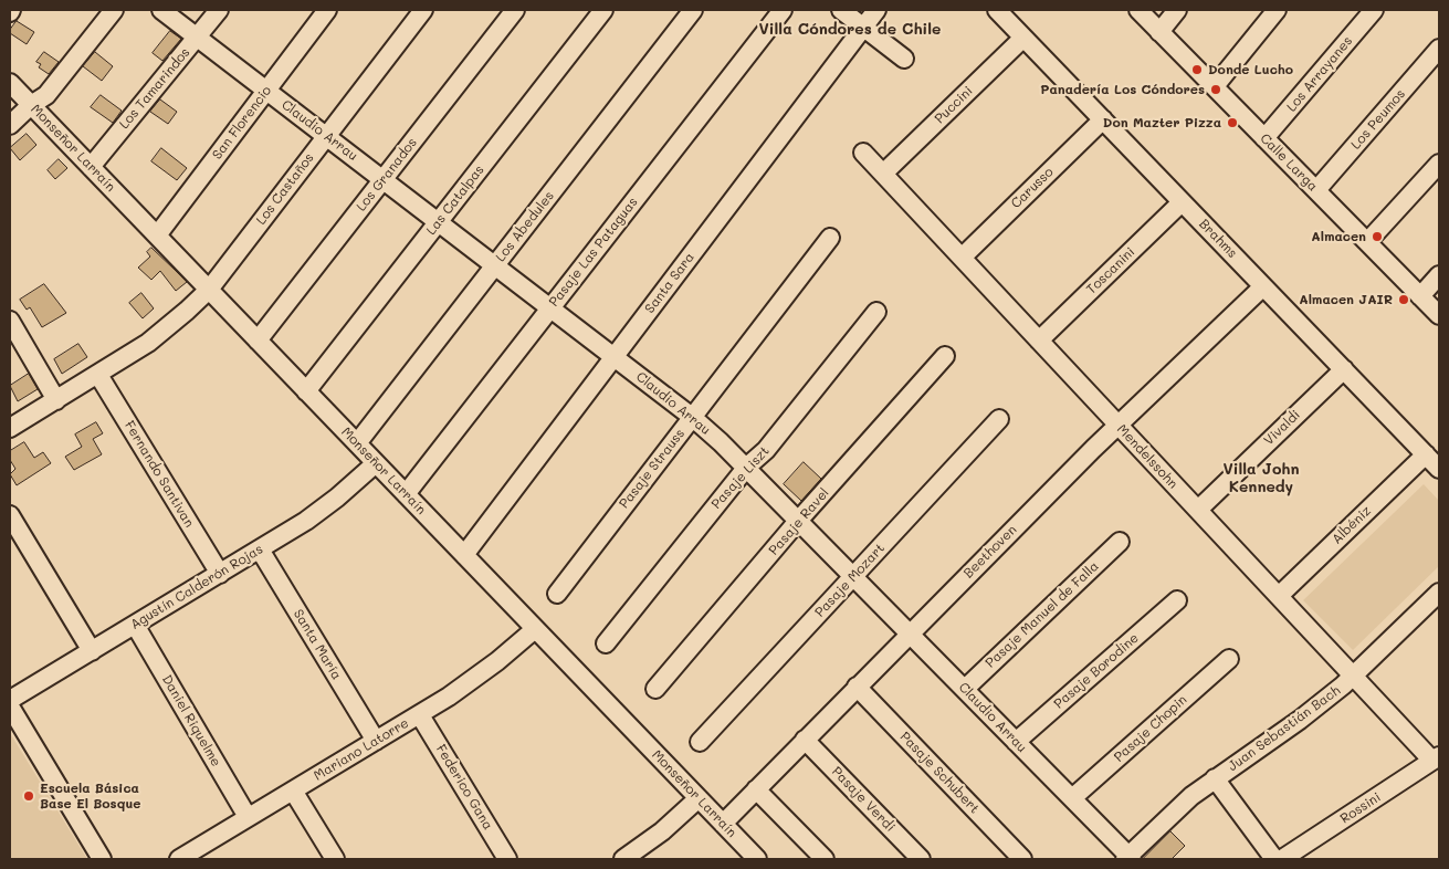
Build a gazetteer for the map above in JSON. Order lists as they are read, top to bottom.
{
  "streets": {
    "street": [
      "Los Arrayanes",
      "Los Tamarindos",
      "Puccini",
      "Los Peumos",
      "San Florencio",
      "Claudio Arrau",
      "Monseñor Larraín",
      "Calle Larga",
      "Los Granados",
      "Carusso",
      "Los Castaños",
      "Las Catalpas",
      "Los Abedules",
      "Brahms",
      "Pasaje Las Pataguas",
      "Toscanini",
      "Santa Sara",
      "Vivaldi",
      "Mendelssohn",
      "Pasaje Strauss",
      "Fernando Santivan",
      "Pasaje Liszt",
      "Pasaje Ravel",
      "Albéniz",
      "Beethoven",
      "Pasaje Mozart",
      "Agustín Calderón Rojas",
      "Pasaje Manuel de Falla",
      "Santa María",
      "Pasaje Borodine",
      "Daniel Riquelme",
      "Pasaje Chopin",
      "Juan Sebastián Bach",
      "Mariano Latorre",
      "Pasaje Schubert",
      "Federico Gana",
      "Pasaje Verdi",
      "Rossini"
    ]
  },
  "crossings": [
    ["Los Arrayanes", "Calle Larga"],
    ["Los Tamarindos", "Claudio Arrau"],
    ["Los Tamarindos", "Monseñor Larraín"],
    ["Puccini", "Brahms"],
    ["Puccini", "Mendelssohn"],
    ["Los Peumos", "Calle Larga"],
    ["San Florencio", "Claudio Arrau"],
    ["San Florencio", "Monseñor Larraín"],
    ["Claudio Arrau", "Los Granados"],
    ["Claudio Arrau", "Los Castaños"],
    ["Claudio Arrau", "Las Catalpas"],
    ["Claudio Arrau", "Los Abedules"],
    ["Claudio Arrau", "Pasaje Las Pataguas"],
    ["Claudio Arrau", "Santa Sara"],
    ["Claudio Arrau", "Pasaje Strauss"],
    ["Claudio Arrau", "Pasaje Liszt"],
    ["Claudio Arrau", "Pasaje Ravel"],
    ["Claudio Arrau", "Beethoven"],
    ["Claudio Arrau", "Pasaje Mozart"],
    ["Claudio Arrau", "Pasaje Manuel de Falla"],
    ["Claudio Arrau", "Pasaje Borodine"],
    ["Claudio Arrau", "Pasaje Chopin"],
    ["Claudio Arrau", "Juan Sebastián Bach"],
    ["Monseñor Larraín", "Los Granados"],
    ["Monseñor Larraín", "Los Castaños"],
    ["Monseñor Larraín", "Las Catalpas"],
    ["Monseñor Larraín", "Los Abedules"],
    ["Monseñor Larraín", "Pasaje Las Pataguas"],
    ["Monseñor Larraín", "Santa Sara"],
    ["Monseñor Larraín", "Beethoven"],
    ["Monseñor Larraín", "Agustín Calderón Rojas"],
    ["Monseñor Larraín", "Mariano Latorre"],
    ["Carusso", "Brahms"],
    ["Carusso", "Mendelssohn"],
    ["Los Castaños", "Fernando Santivan"],
    ["Brahms", "Toscanini"],
    ["Brahms", "Vivaldi"],
    ["Brahms", "Albéniz"],
    ["Brahms", "Beethoven"],
    ["Toscanini", "Mendelssohn"],
    ["Vivaldi", "Mendelssohn"],
    ["Mendelssohn", "Albéniz"],
    ["Mendelssohn", "Beethoven"],
    ["Mendelssohn", "Juan Sebastián Bach"],
    ["Mendelssohn", "Rossini"],
    ["Fernando Santivan", "Agustín Calderón Rojas"],
    ["Beethoven", "Pasaje Schubert"],
    ["Beethoven", "Pasaje Verdi"],
    ["Agustín Calderón Rojas", "Santa María"],
    ["Agustín Calderón Rojas", "Daniel Riquelme"],
    ["Santa María", "Mariano Latorre"],
    ["Daniel Riquelme", "Mariano Latorre"],
    ["Mariano Latorre", "Federico Gana"]
  ],
  "districts": ["Villa Cóndores de Chile", "Villa John Kennedy"],
  "places": [
    "Donde Lucho",
    "Panadería Los Cóndores",
    "Don Mazter Pizza",
    "Almacen",
    "Almacen JAIR",
    "Escuela Básica Base El Bosque"
  ]
}
